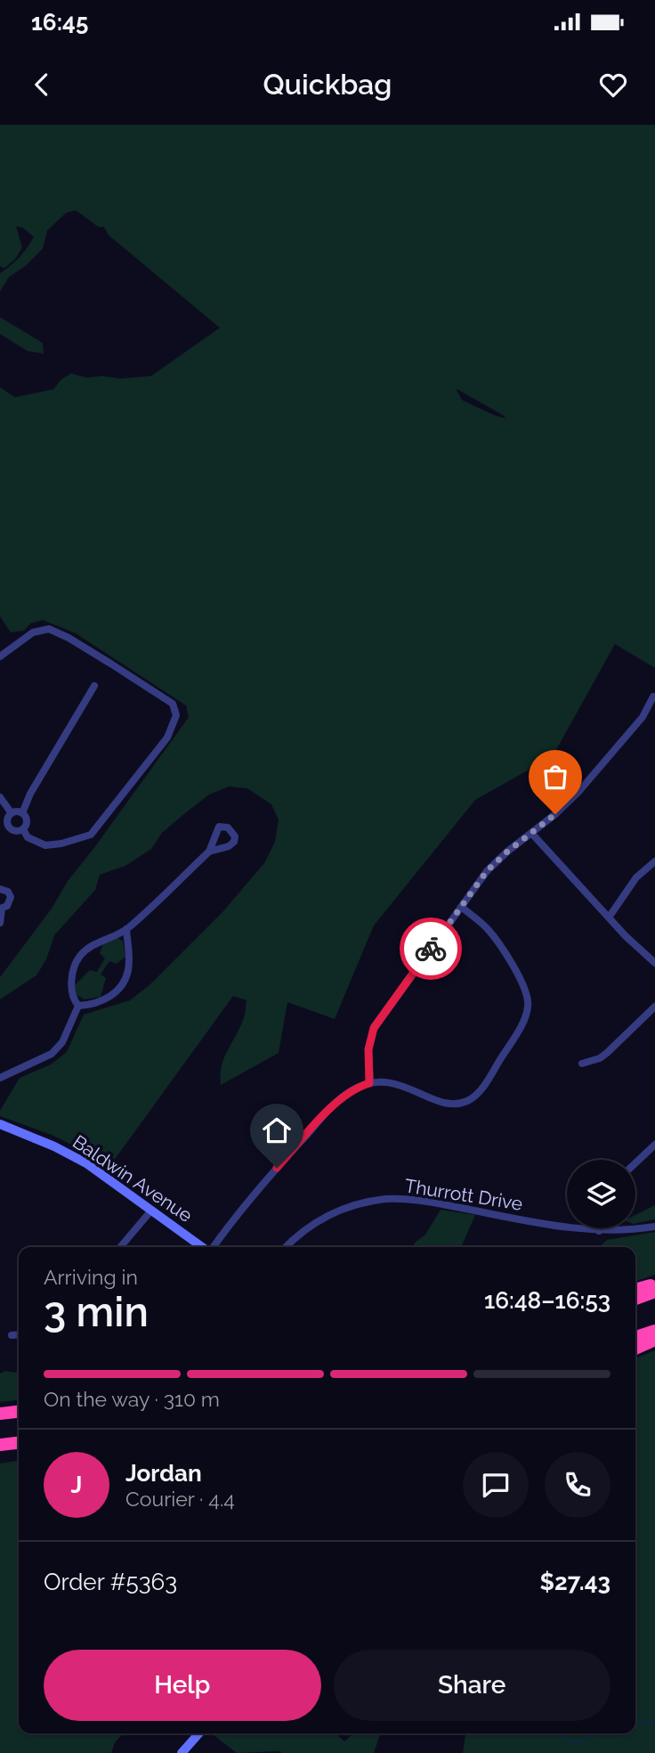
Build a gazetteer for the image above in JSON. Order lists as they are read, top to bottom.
{
  "streets": {
    "street": ["Baldwin Avenue", "Thurrott Drive"]
  },
  "page": {
    "status": "16:45",
    "header": "Quickbag",
    "heading": ["3 min", "Arriving in", "16:48–16:53"],
    "panel": [
      "Jordan",
      "Courier · 4.4",
      "Order #5363",
      "$27.43"
    ],
    "bar": "On the way · 310 m",
    "round": "J",
    "buttons": ["Help", "Share"]
  }
}
